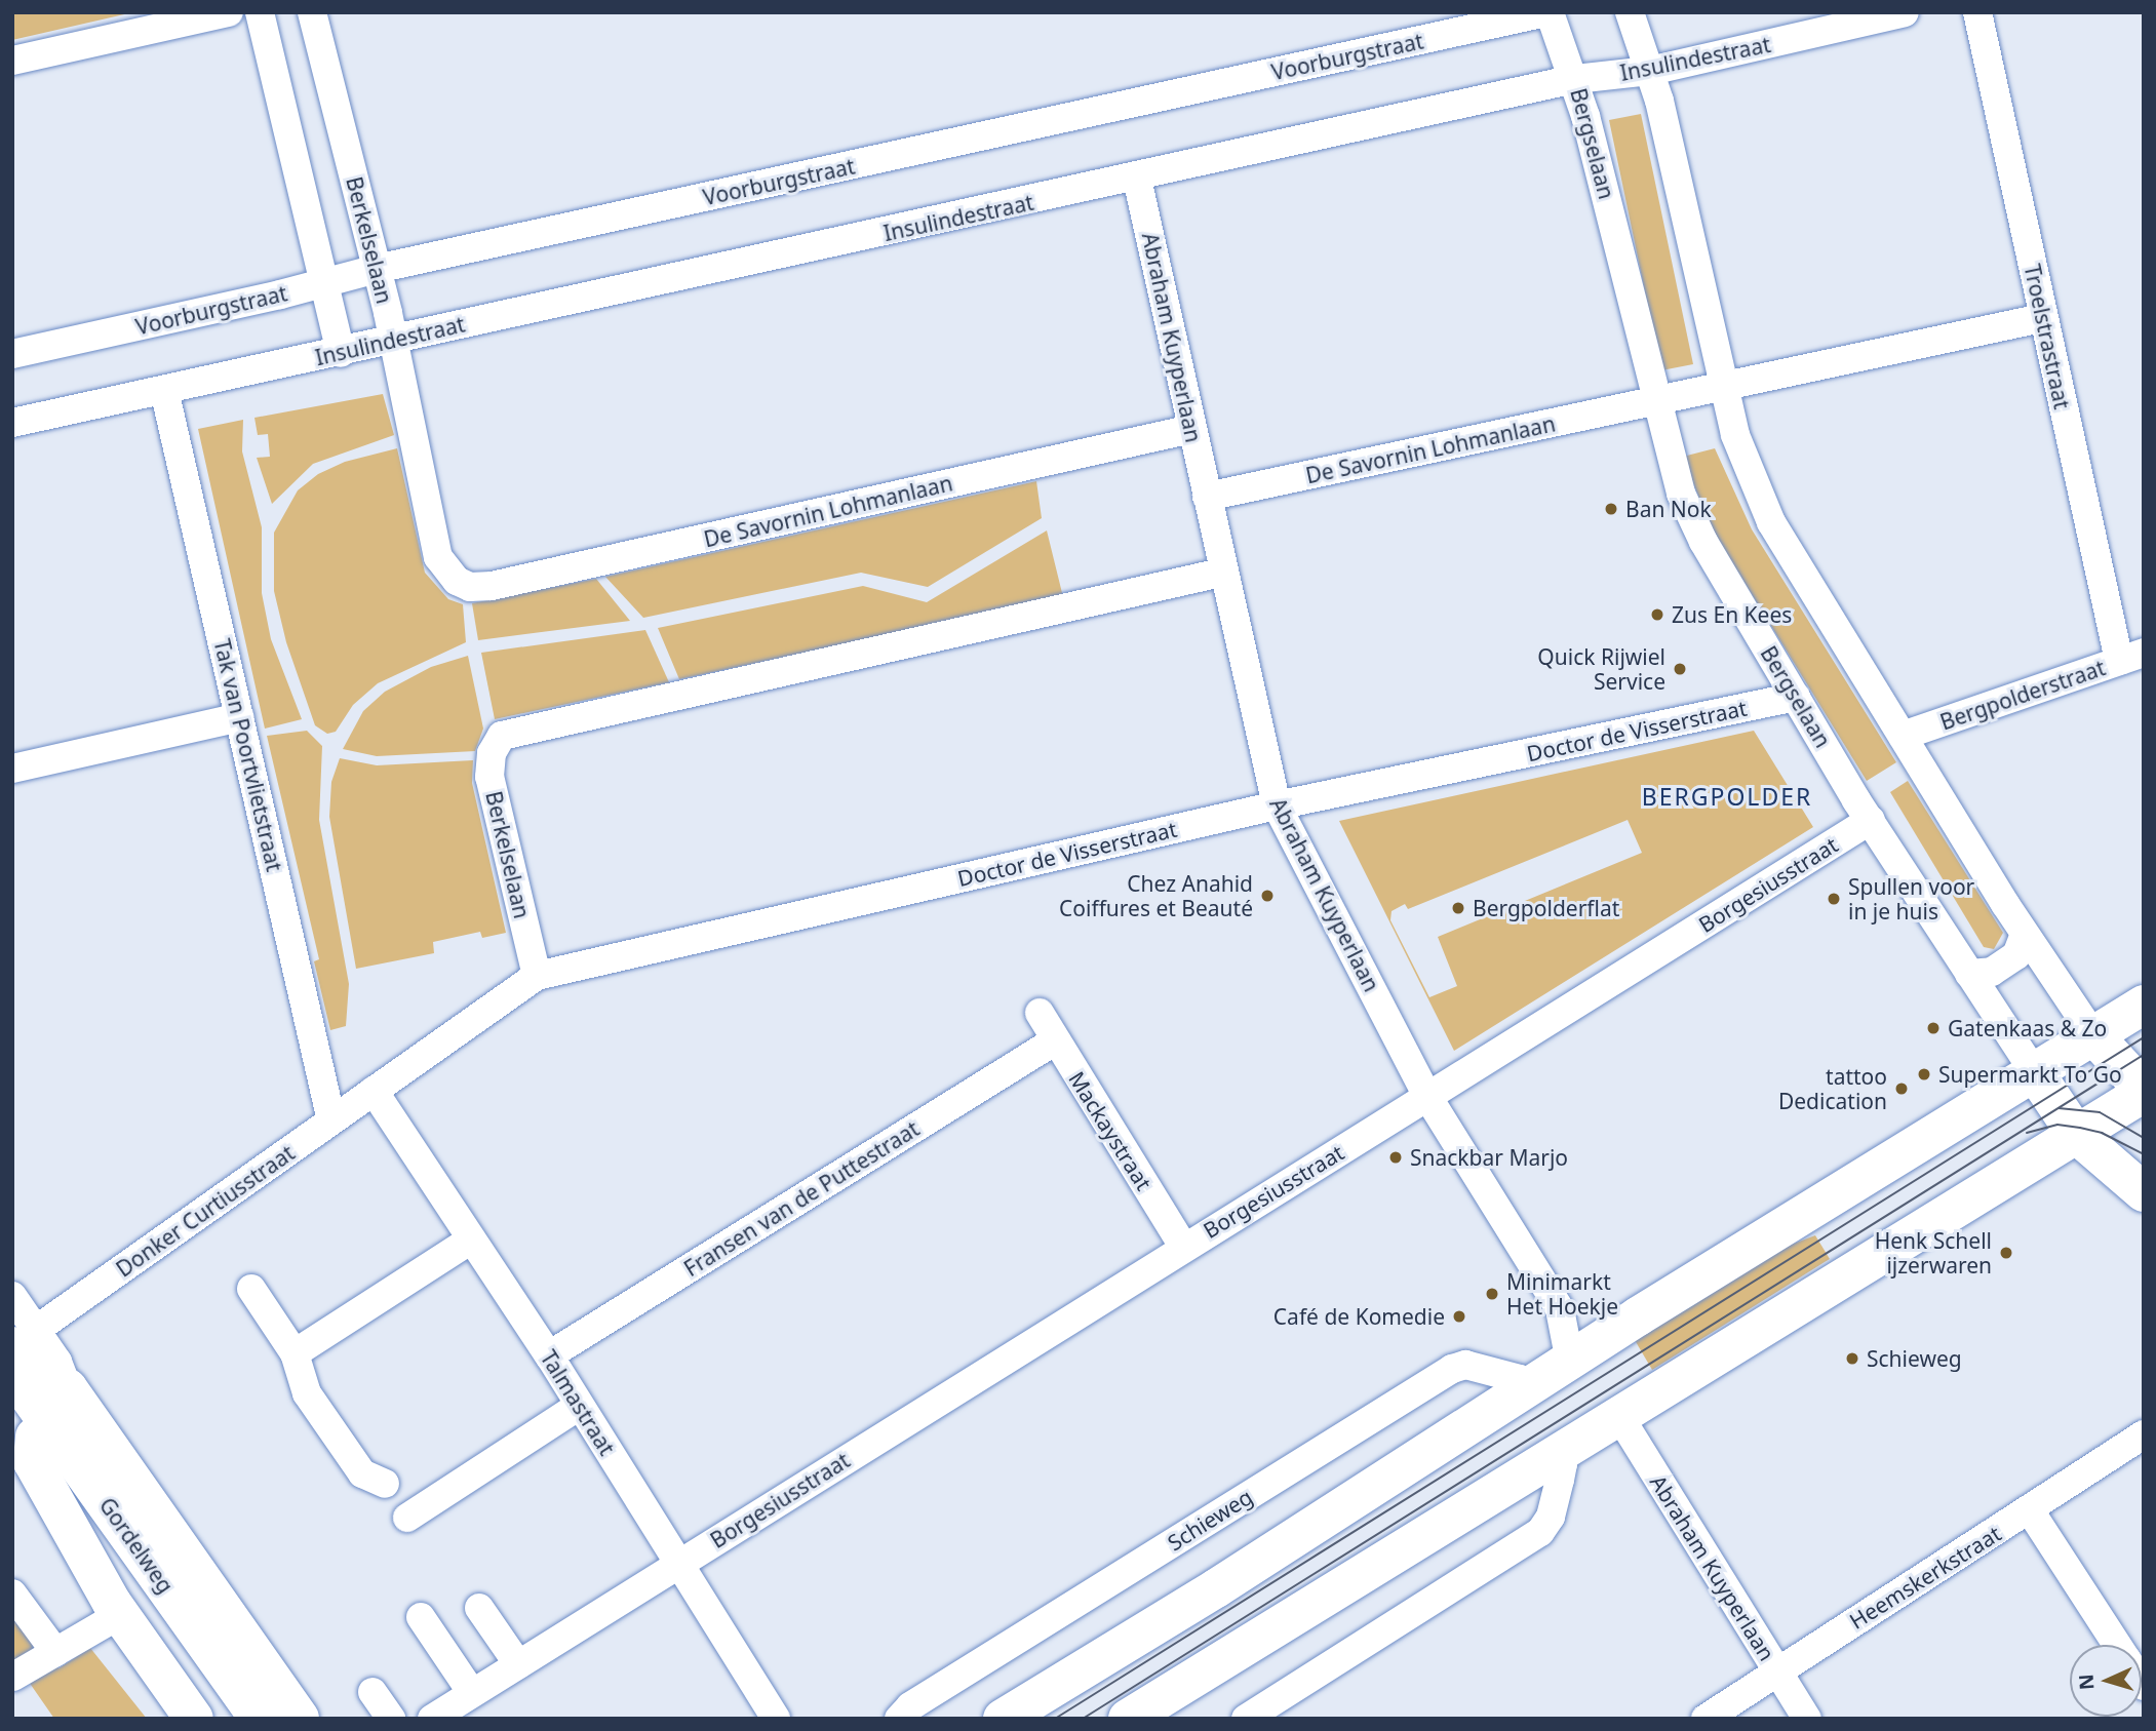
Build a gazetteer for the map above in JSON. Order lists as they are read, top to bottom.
{
  "streets": {
    "main road": ["Bergselaan", "Gordelweg"],
    "street": [
      "Voorburgstraat",
      "Insulindestraat",
      "Berkelselaan",
      "Troelstrastraat",
      "Abraham Kuyperlaan",
      "De Savornin Lohmanlaan",
      "Bergpolderstraat",
      "Doctor de Visserstraat",
      "Tak van Poortvlietstraat",
      "Borgesiusstraat",
      "Mackaystraat",
      "Fransen van de Puttestraat",
      "Donker Curtiusstraat",
      "Talmastraat",
      "Schieweg",
      "Heemskerkstraat"
    ]
  },
  "crossings": [
    ["Voorburgstraat", "Bergselaan"],
    ["Voorburgstraat", "Berkelselaan"],
    ["Insulindestraat", "Bergselaan"],
    ["Insulindestraat", "Berkelselaan"],
    ["Insulindestraat", "Abraham Kuyperlaan"],
    ["Insulindestraat", "Tak van Poortvlietstraat"],
    ["Bergselaan", "De Savornin Lohmanlaan"],
    ["Bergselaan", "Doctor de Visserstraat"],
    ["Bergselaan", "Borgesiusstraat"],
    ["Berkelselaan", "Abraham Kuyperlaan"],
    ["Berkelselaan", "De Savornin Lohmanlaan"],
    ["Berkelselaan", "Doctor de Visserstraat"],
    ["Troelstrastraat", "Bergpolderstraat"],
    ["Abraham Kuyperlaan", "De Savornin Lohmanlaan"],
    ["Abraham Kuyperlaan", "Doctor de Visserstraat"],
    ["Abraham Kuyperlaan", "Borgesiusstraat"],
    ["Abraham Kuyperlaan", "Heemskerkstraat"],
    ["Doctor de Visserstraat", "Donker Curtiusstraat"],
    ["Doctor de Visserstraat", "Talmastraat"],
    ["Tak van Poortvlietstraat", "Donker Curtiusstraat"],
    ["Borgesiusstraat", "Mackaystraat"],
    ["Borgesiusstraat", "Talmastraat"],
    ["Mackaystraat", "Fransen van de Puttestraat"],
    ["Fransen van de Puttestraat", "Talmastraat"],
    ["Donker Curtiusstraat", "Talmastraat"],
    ["Donker Curtiusstraat", "Gordelweg"]
  ],
  "districts": ["BERGPOLDER"],
  "places": [
    "Ban Nok",
    "Zus En Kees",
    "Quick Rijwiel Service",
    "Chez Anahid Coiffures et Beauté",
    "Spullen voor in je huis",
    "Bergpolderflat",
    "Gatenkaas & Zo",
    "Supermarkt To Go",
    "tattoo Dedication",
    "Snackbar Marjo",
    "Henk Schell ijzerwaren",
    "Minimarkt Het Hoekje",
    "Café de Komedie",
    "Schieweg"
  ],
  "north": "left"
}
